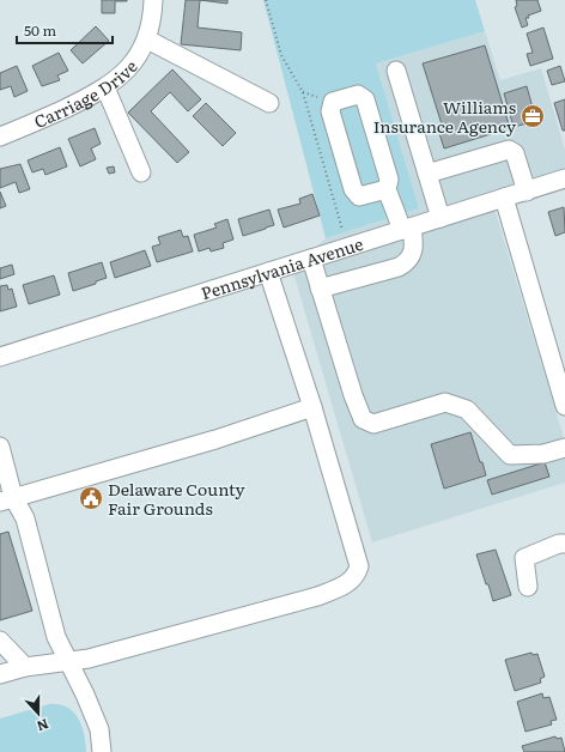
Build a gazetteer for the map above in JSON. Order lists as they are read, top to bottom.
{
  "streets": {
    "street": ["Carriage Drive", "Pennsylvania Avenue"]
  },
  "places": {
    "office": ["Williams Insurance Agency"],
    "public building": ["Delaware County Fair Grounds"]
  },
  "scale_bar": "50 m",
  "north": "bottom"
}
